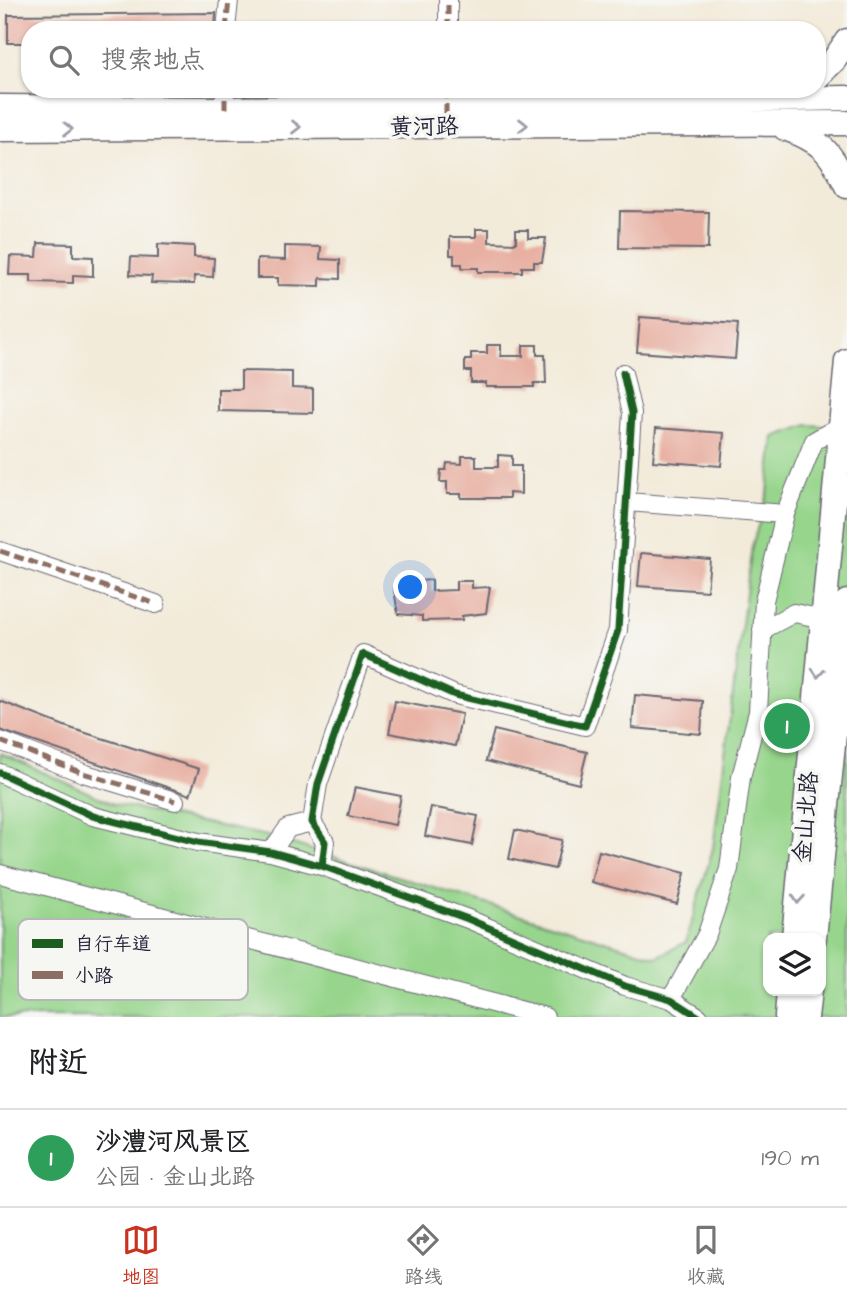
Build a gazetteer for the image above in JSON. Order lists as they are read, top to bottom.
{
  "streets": {
    "main road": ["黄河路", "金山北路"]
  },
  "legend": ["自行车道", "小路"],
  "page": {
    "search": "搜索地点",
    "pins": "1",
    "heading": "附近",
    "list": [
      {
        "mark": "1",
        "name": "沙澧河风景区",
        "note": "公园 · 金山北路",
        "value": "190 m"
      }
    ],
    "nav": ["地图", "路线", "收藏"]
  }
}
